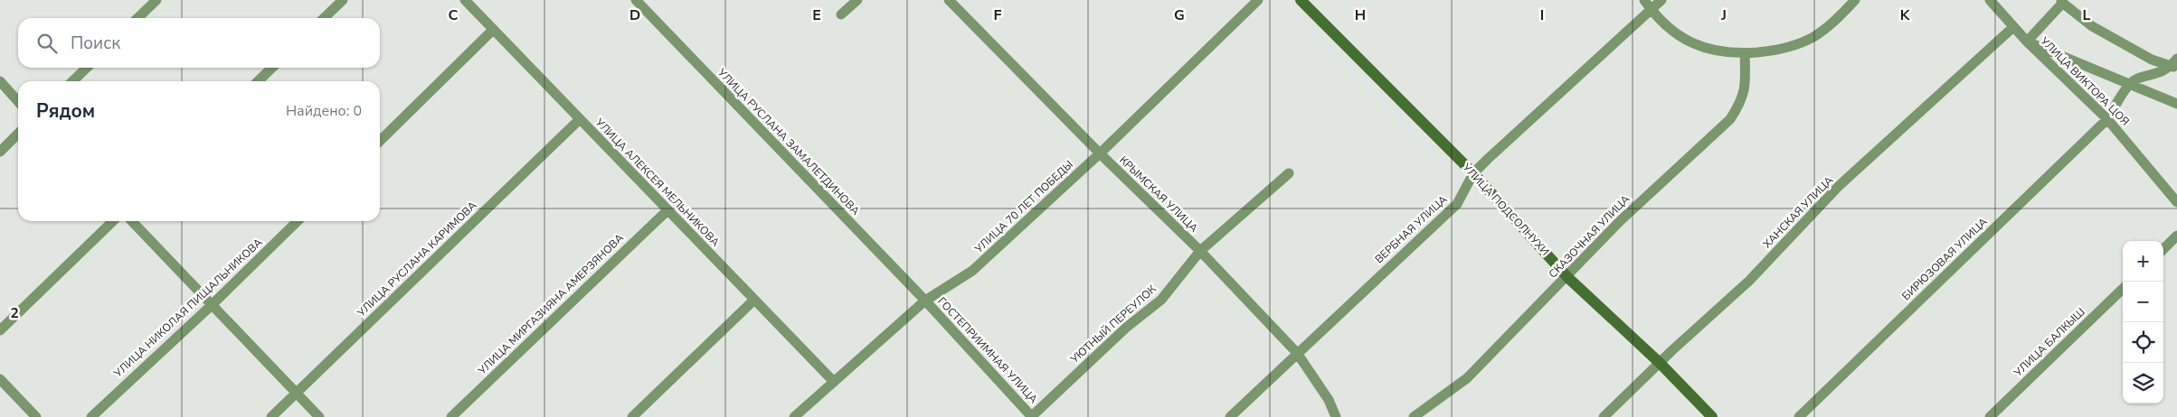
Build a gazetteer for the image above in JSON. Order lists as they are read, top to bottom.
{
  "streets": {
    "street": [
      "УЛИЦА ВИКТОРА ЦОЯ",
      "УЛИЦА РУСЛАНА ЗАМАЛЕТДИНОВА",
      "УЛИЦА АЛЕКСЕЯ МЕЛЬНИКОВА",
      "КРЫМСКАЯ УЛИЦА",
      "УЛИЦА 70 ЛЕТ ПОБЕДЫ",
      "УЛИЦА ПОДСОЛНУХИ",
      "ХАНСКАЯ УЛИЦА",
      "ВЕРБНАЯ УЛИЦА",
      "СКАЗОЧНАЯ УЛИЦА",
      "УЛИЦА РУСЛАНА КАРИМОВА",
      "БИРЮЗОВАЯ УЛИЦА",
      "УЛИЦА МИРГАЗИЯНА АМЕРЗЯНОВА",
      "УЛИЦА НИКОЛАЯ ПИЩАЛЬНИКОВА",
      "УЮТНЫЙ ПЕРЕУЛОК",
      "УЛИЦА БАЛКЫШ",
      "ГОСТЕПРИИМНАЯ УЛИЦА"
    ]
  },
  "crossings": [
    ["УЛИЦА ВИКТОРА ЦОЯ", "ХАНСКАЯ УЛИЦА"],
    ["УЛИЦА ВИКТОРА ЦОЯ", "БИРЮЗОВАЯ УЛИЦА"],
    ["УЛИЦА РУСЛАНА ЗАМАЛЕТДИНОВА", "УЛИЦА 70 ЛЕТ ПОБЕДЫ"],
    ["УЛИЦА РУСЛАНА ЗАМАЛЕТДИНОВА", "ГОСТЕПРИИМНАЯ УЛИЦА"],
    ["УЛИЦА АЛЕКСЕЯ МЕЛЬНИКОВА", "УЛИЦА 70 ЛЕТ ПОБЕДЫ"],
    ["УЛИЦА АЛЕКСЕЯ МЕЛЬНИКОВА", "УЛИЦА РУСЛАНА КАРИМОВА"],
    ["УЛИЦА АЛЕКСЕЯ МЕЛЬНИКОВА", "УЛИЦА МИРГАЗИЯНА АМЕРЗЯНОВА"],
    ["КРЫМСКАЯ УЛИЦА", "УЛИЦА 70 ЛЕТ ПОБЕДЫ"],
    ["КРЫМСКАЯ УЛИЦА", "ВЕРБНАЯ УЛИЦА"],
    ["КРЫМСКАЯ УЛИЦА", "УЮТНЫЙ ПЕРЕУЛОК"],
    ["УЛИЦА 70 ЛЕТ ПОБЕДЫ", "ГОСТЕПРИИМНАЯ УЛИЦА"],
    ["УЛИЦА ПОДСОЛНУХИ", "ХАНСКАЯ УЛИЦА"],
    ["УЛИЦА ПОДСОЛНУХИ", "ВЕРБНАЯ УЛИЦА"],
    ["УЛИЦА ПОДСОЛНУХИ", "СКАЗОЧНАЯ УЛИЦА"],
    ["УЮТНЫЙ ПЕРЕУЛОК", "ГОСТЕПРИИМНАЯ УЛИЦА"]
  ],
  "page": {
    "search": "Поиск",
    "heading": ["Рядом", "Найдено: 0"],
    "map_buttons": ["+", "−"]
  },
  "grid": {
    "columns": [
      "C",
      "D",
      "E",
      "F",
      "G",
      "H",
      "I",
      "J",
      "K",
      "L"
    ],
    "rows": ["2"]
  }
}
